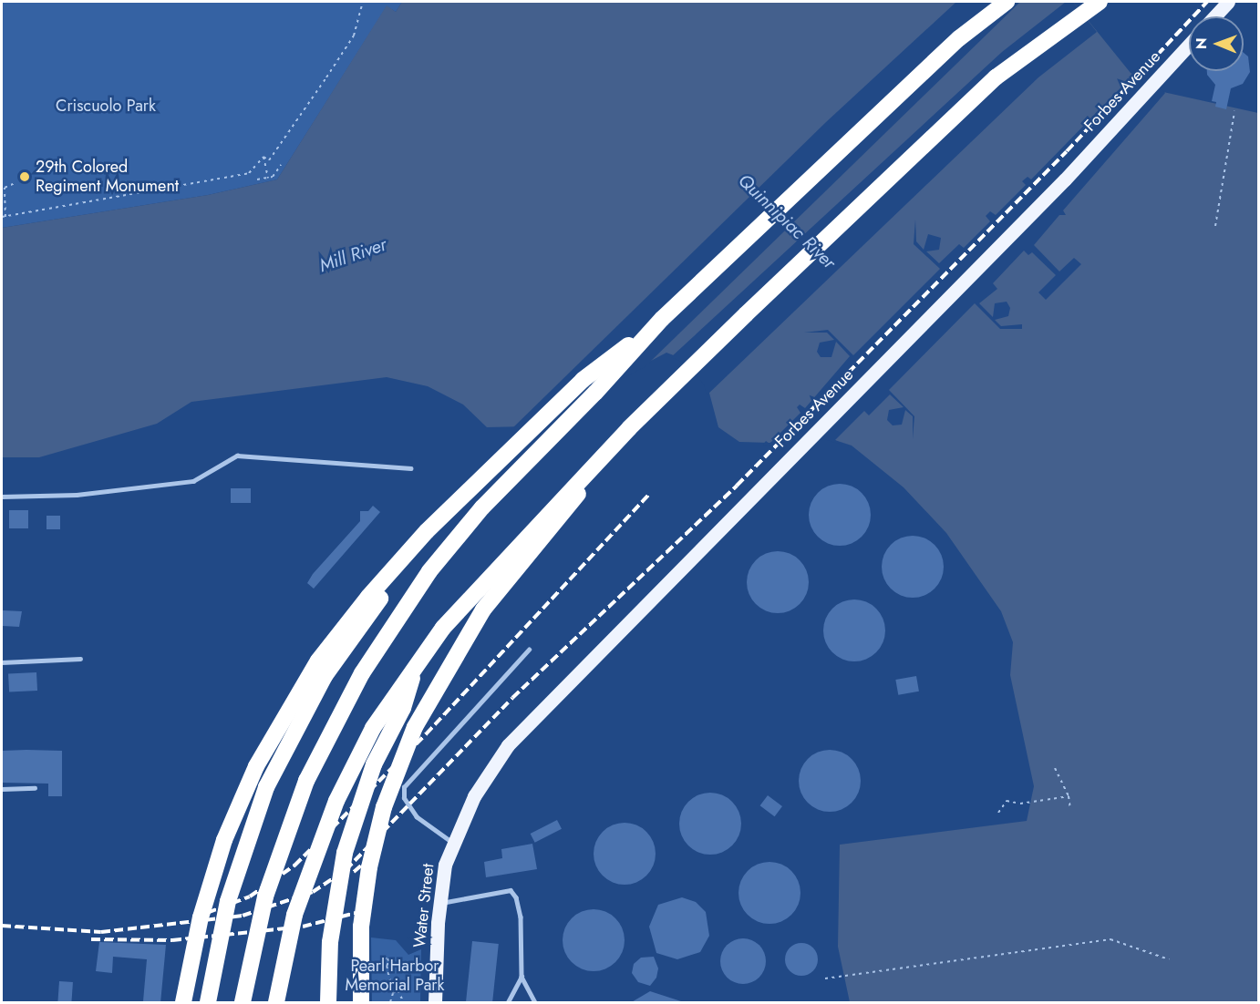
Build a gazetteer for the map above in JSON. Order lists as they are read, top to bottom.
{
  "streets": {
    "main road": ["Forbes Avenue", "Water Street"]
  },
  "crossings": [
    ["Forbes Avenue", "Water Street"]
  ],
  "water": ["Quinnipiac River", "Mill River"],
  "parks": ["Criscuolo Park", "Pearl Harbor Memorial Park"],
  "places": ["29th Colored Regiment Monument"],
  "north": "left"
}
